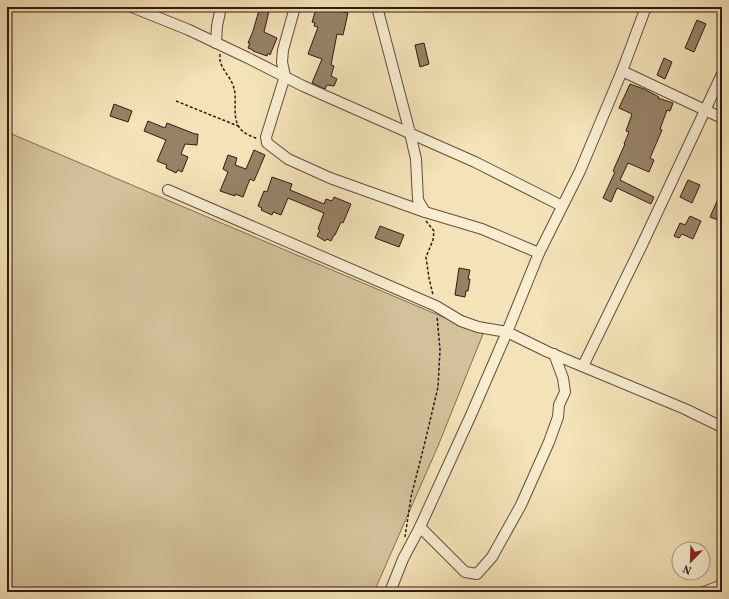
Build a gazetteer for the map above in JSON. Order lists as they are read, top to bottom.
{
  "north": "bottom left"
}
